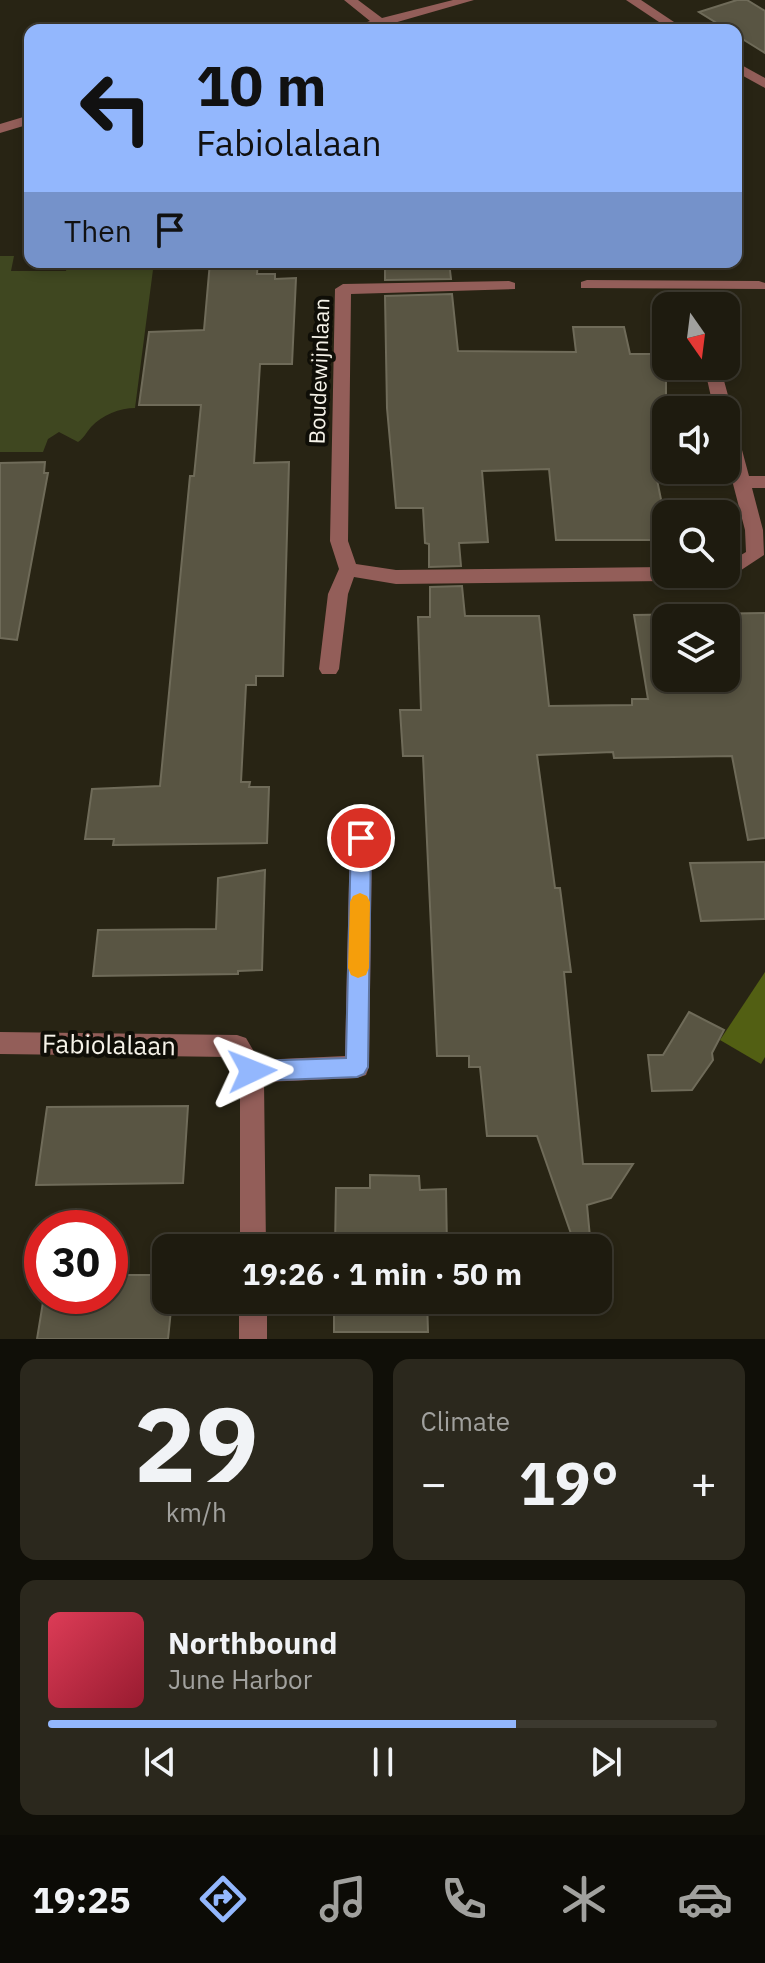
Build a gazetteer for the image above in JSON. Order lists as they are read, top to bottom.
{
  "streets": {
    "street": ["Boudewijnlaan", "Fabiolalaan"]
  },
  "north": "bottom",
  "page": {
    "turn": ["10 m", "Fabiolalaan"],
    "then": "Then",
    "limit": "30",
    "trip": "19:26 · 1 min · 50 m",
    "tile": [
      ["29", "km/h"],
      "Climate"
    ],
    "heat": ["−", "19°", "+"],
    "song": ["Northbound", "June Harbor"],
    "tabs": "19:25"
  }
}
